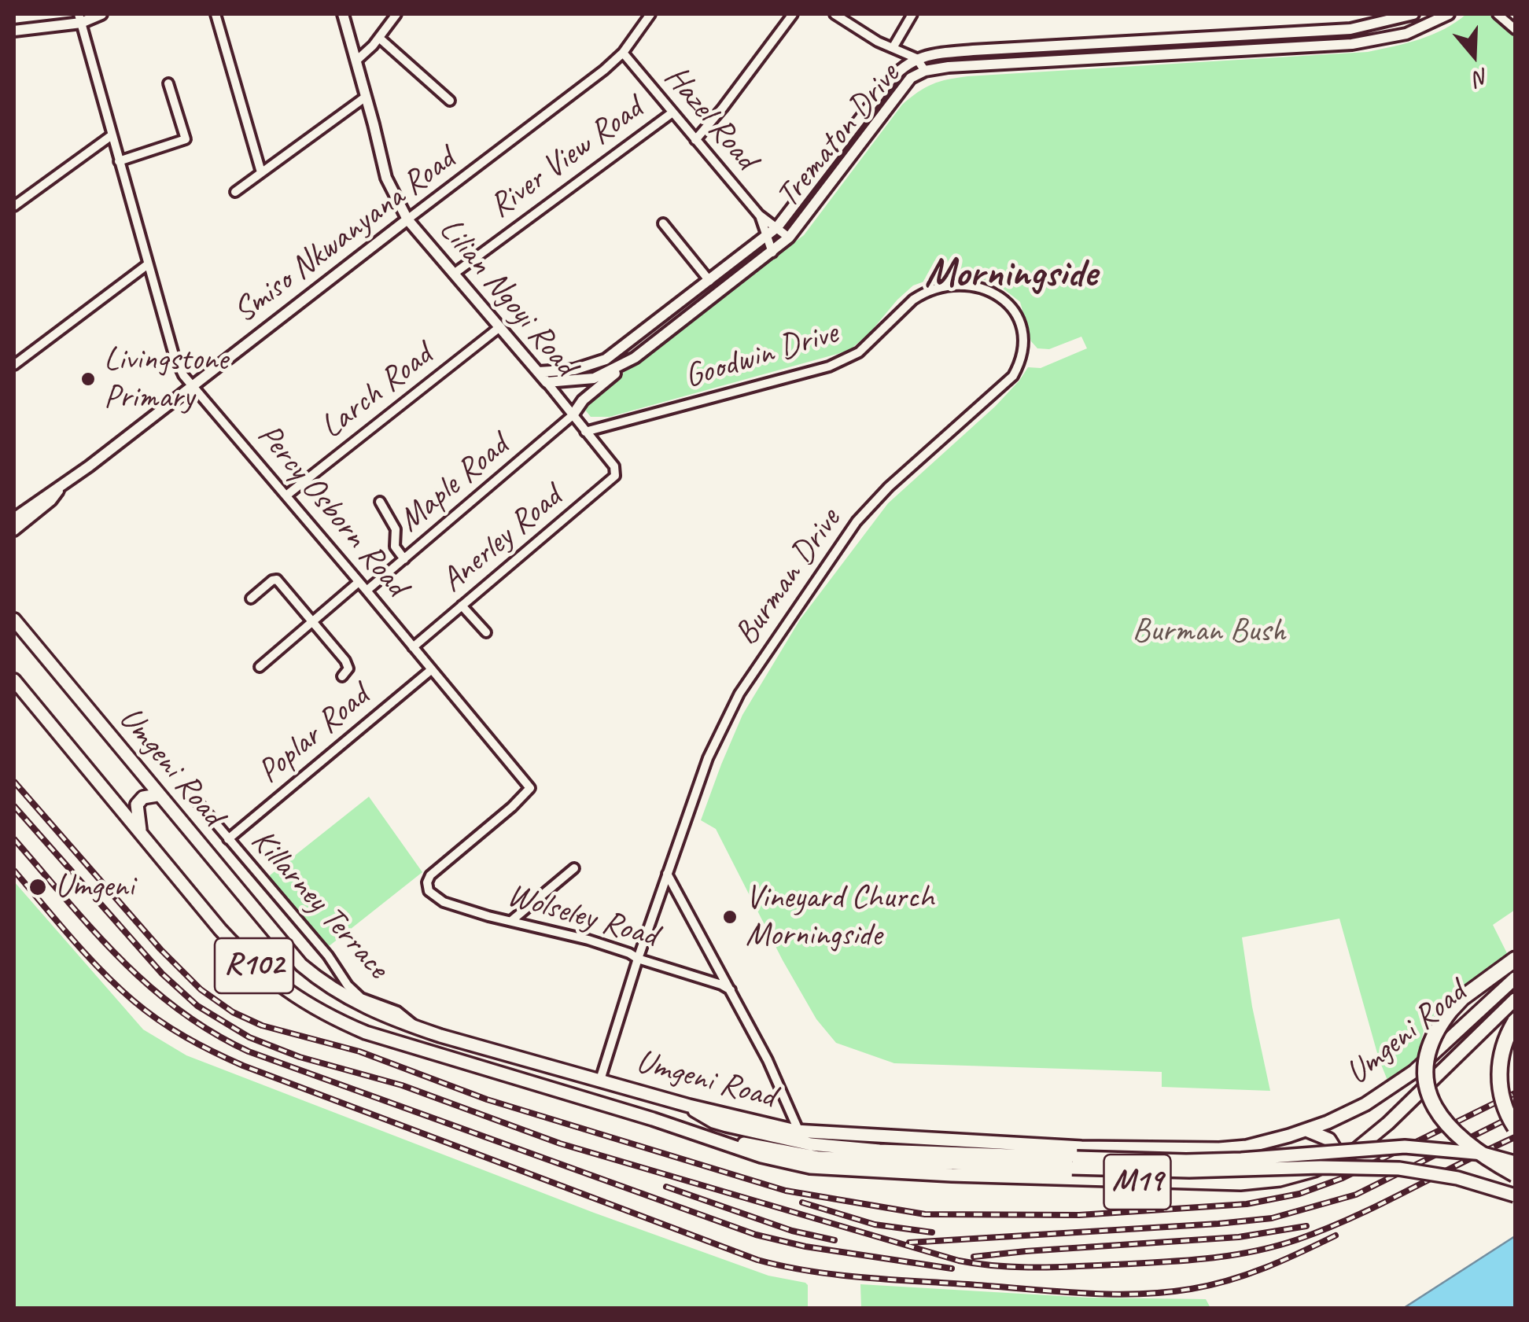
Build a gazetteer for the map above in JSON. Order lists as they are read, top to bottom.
{
  "streets": {
    "main road": ["Umgeni Road", "R102", "M19"],
    "street": [
      "Hazel Road",
      "Trematon Drive",
      "River View Road",
      "Smiso Nkwanyana Road",
      "Lilian Ngoyi Road",
      "Goodwin Drive",
      "Larch Road",
      "Maple Road",
      "Percy Osborn Road",
      "Anerley Road",
      "Burman Drive",
      "Poplar Road",
      "Killarney Terrace",
      "Wolseley Road"
    ]
  },
  "crossings": [
    ["Hazel Road", "Trematon Drive"],
    ["Hazel Road", "River View Road"],
    ["Hazel Road", "Smiso Nkwanyana Road"],
    ["Trematon Drive", "Lilian Ngoyi Road"],
    ["River View Road", "Lilian Ngoyi Road"],
    ["Smiso Nkwanyana Road", "Lilian Ngoyi Road"],
    ["Smiso Nkwanyana Road", "Percy Osborn Road"],
    ["Lilian Ngoyi Road", "Goodwin Drive"],
    ["Lilian Ngoyi Road", "Larch Road"],
    ["Lilian Ngoyi Road", "Maple Road"],
    ["Lilian Ngoyi Road", "Anerley Road"],
    ["Goodwin Drive", "Burman Drive"],
    ["Larch Road", "Percy Osborn Road"],
    ["Maple Road", "Percy Osborn Road"],
    ["Percy Osborn Road", "Anerley Road"],
    ["Percy Osborn Road", "Poplar Road"],
    ["Percy Osborn Road", "Wolseley Road"],
    ["Burman Drive", "Umgeni Road"],
    ["Burman Drive", "Wolseley Road"],
    ["Poplar Road", "Killarney Terrace"],
    ["Umgeni Road", "Killarney Terrace"]
  ],
  "districts": ["Morningside"],
  "parks": ["Burman Bush"],
  "places": ["Livingstone Primary", "Umgeni", "Vineyard Church Morningside"],
  "north": "bottom"
}
